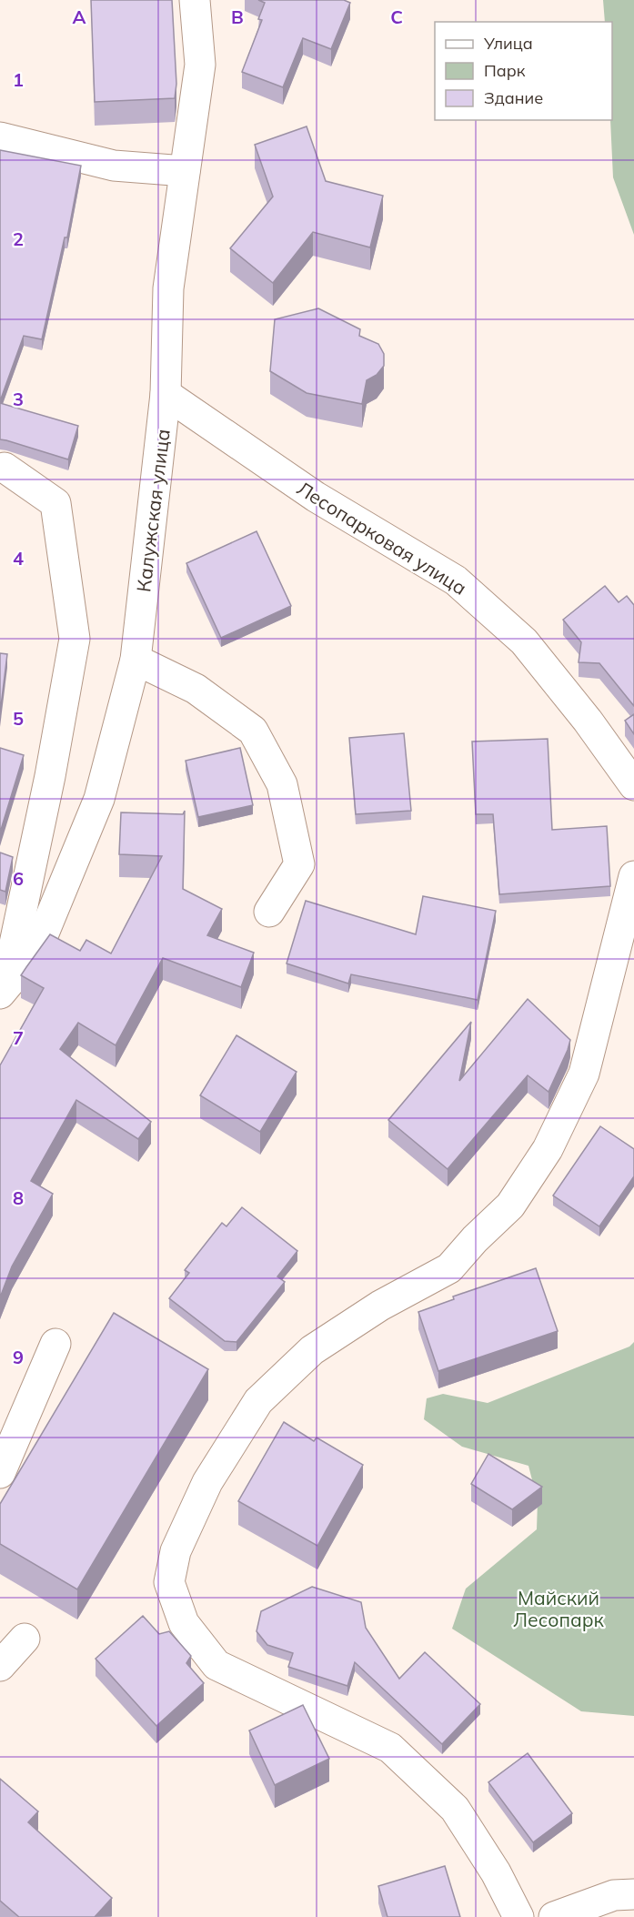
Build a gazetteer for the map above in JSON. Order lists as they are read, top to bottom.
{
  "streets": {
    "street": ["Калужская улица", "Лесопарковая улица"]
  },
  "crossings": [
    ["Калужская улица", "Лесопарковая улица"]
  ],
  "parks": ["Майский Лесопарк"],
  "legend": ["Улица", "Парк", "Здание"],
  "grid": {
    "columns": ["A", "B", "C"],
    "rows": [
      "1",
      "2",
      "3",
      "4",
      "5",
      "6",
      "7",
      "8",
      "9"
    ]
  }
}
